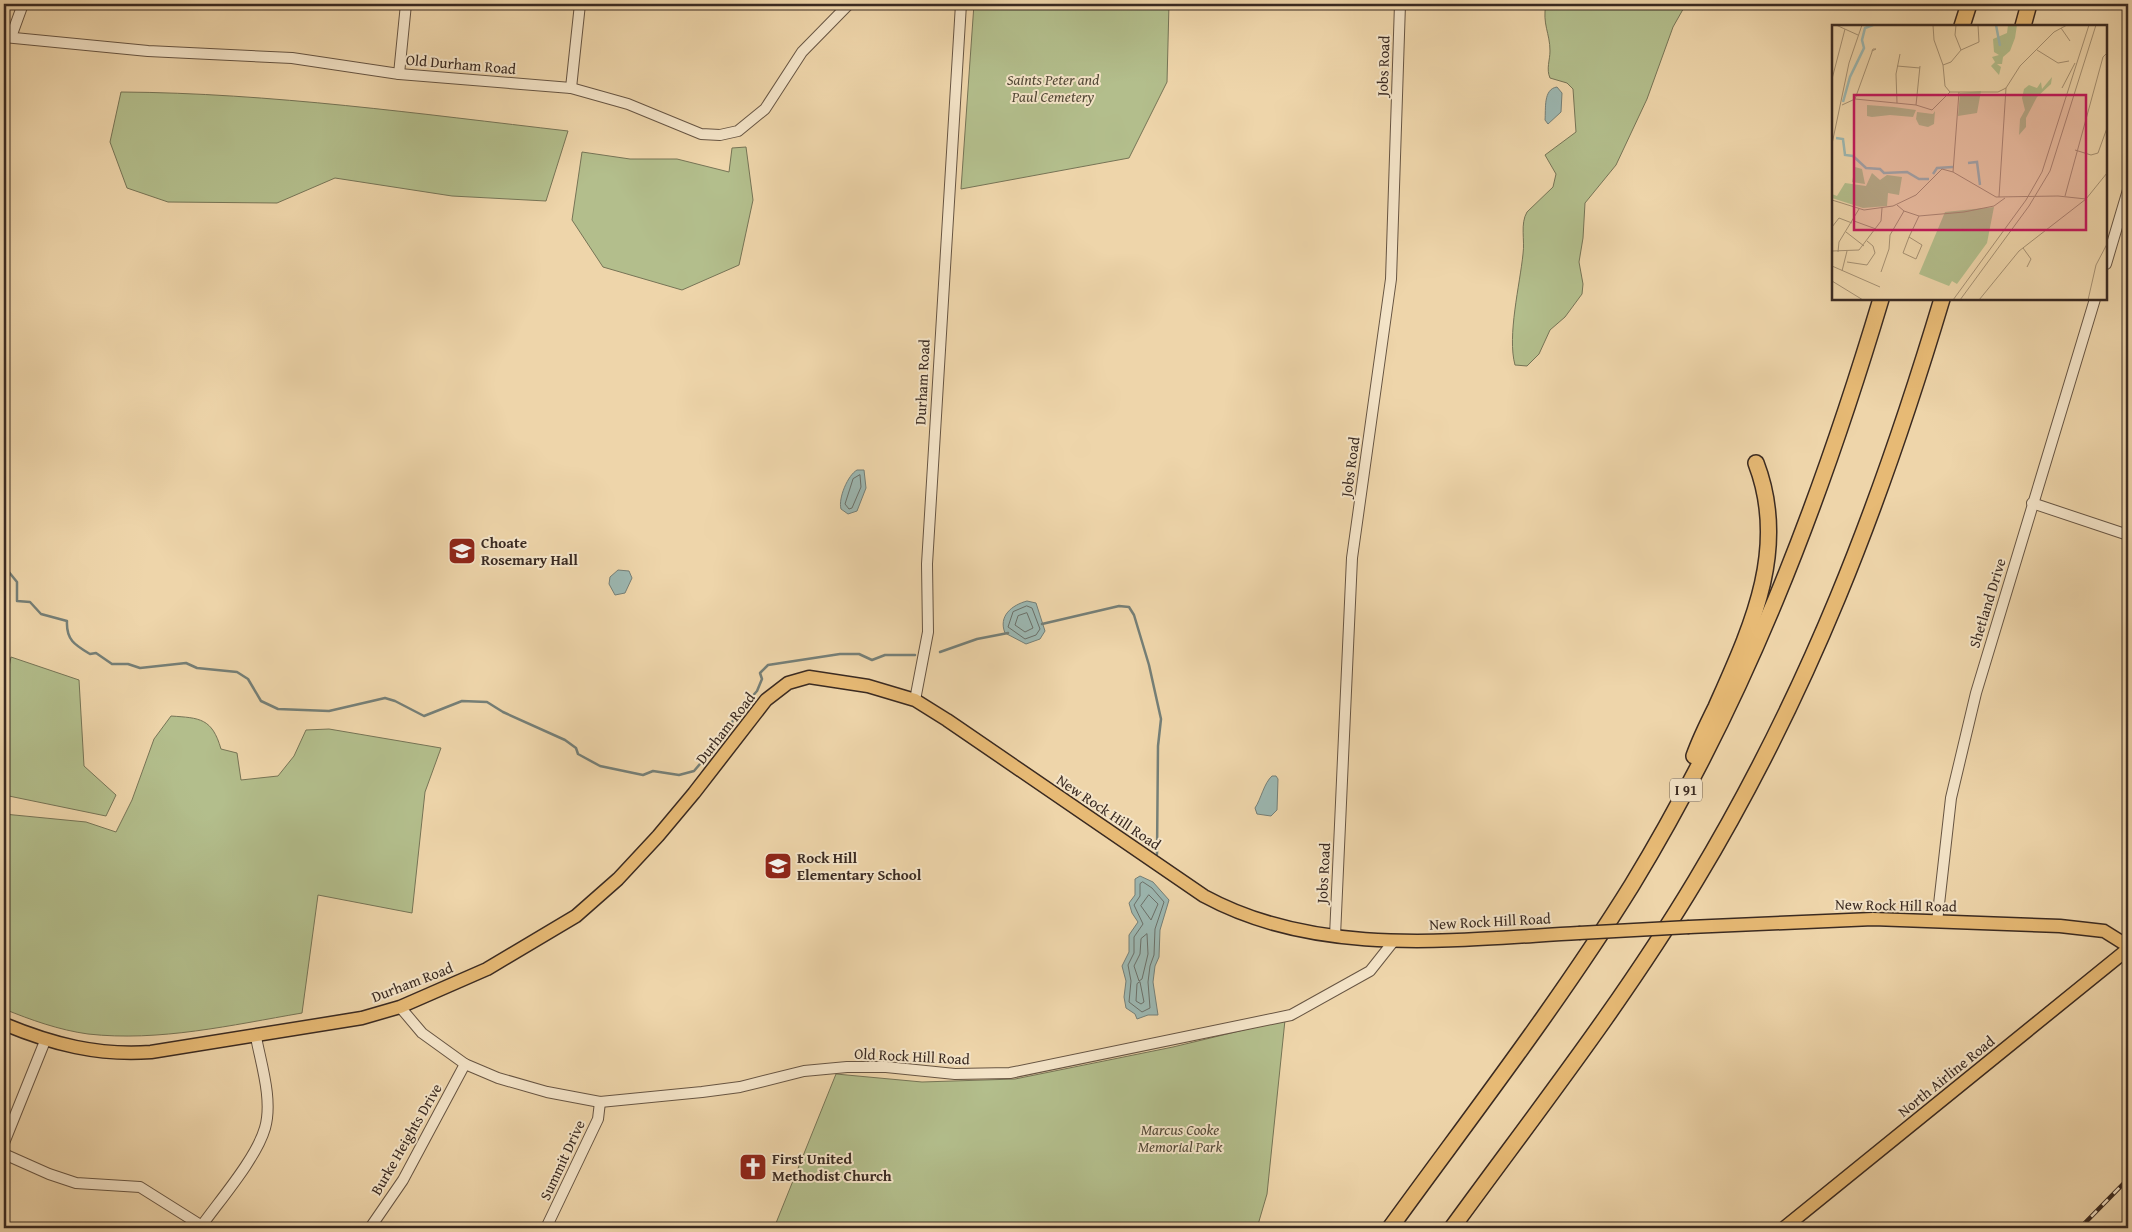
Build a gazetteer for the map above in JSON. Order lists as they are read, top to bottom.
{
  "streets": {
    "highway": ["I 91"],
    "main road": ["Durham Road", "New Rock Hill Road", "North Airline Road"],
    "street": [
      "Old Durham Road",
      "Jobs Road",
      "Shetland Drive",
      "Old Rock Hill Road",
      "Burke Heights Drive",
      "Summit Drive"
    ]
  },
  "crossings": [
    ["Jobs Road", "New Rock Hill Road"],
    ["Durham Road", "New Rock Hill Road"],
    ["Durham Road", "Old Rock Hill Road"],
    ["Shetland Drive", "New Rock Hill Road"],
    ["New Rock Hill Road", "Old Rock Hill Road"],
    ["New Rock Hill Road", "North Airline Road"],
    ["Old Rock Hill Road", "Burke Heights Drive"],
    ["Old Rock Hill Road", "Summit Drive"]
  ],
  "parks": ["Saints Peter and Paul Cemetery", "Marcus Cooke Memorial Park"],
  "places": {
    "school or university": ["Choate Rosemary Hall", "Rock Hill Elementary School"],
    "church": ["First United Methodist Church"]
  }
}
